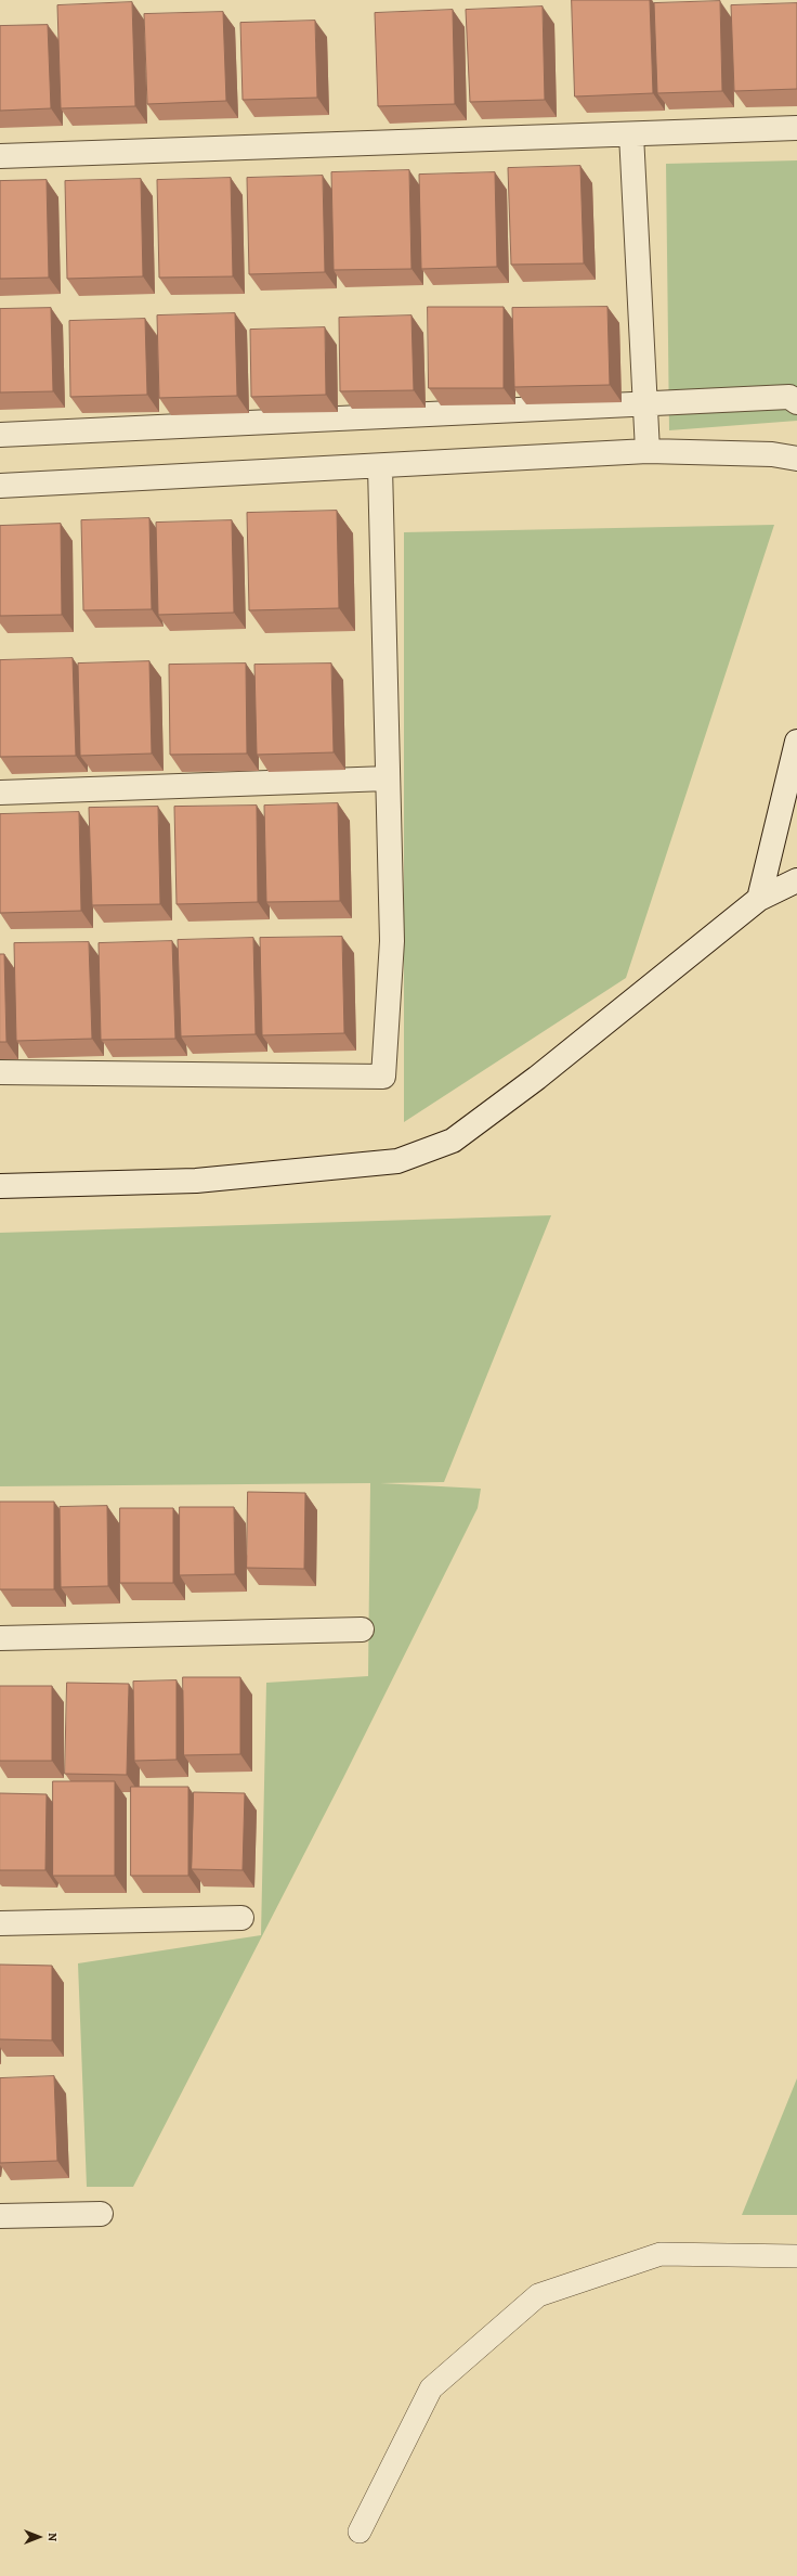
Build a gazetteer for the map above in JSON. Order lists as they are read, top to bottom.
{
  "north": "right"
}
